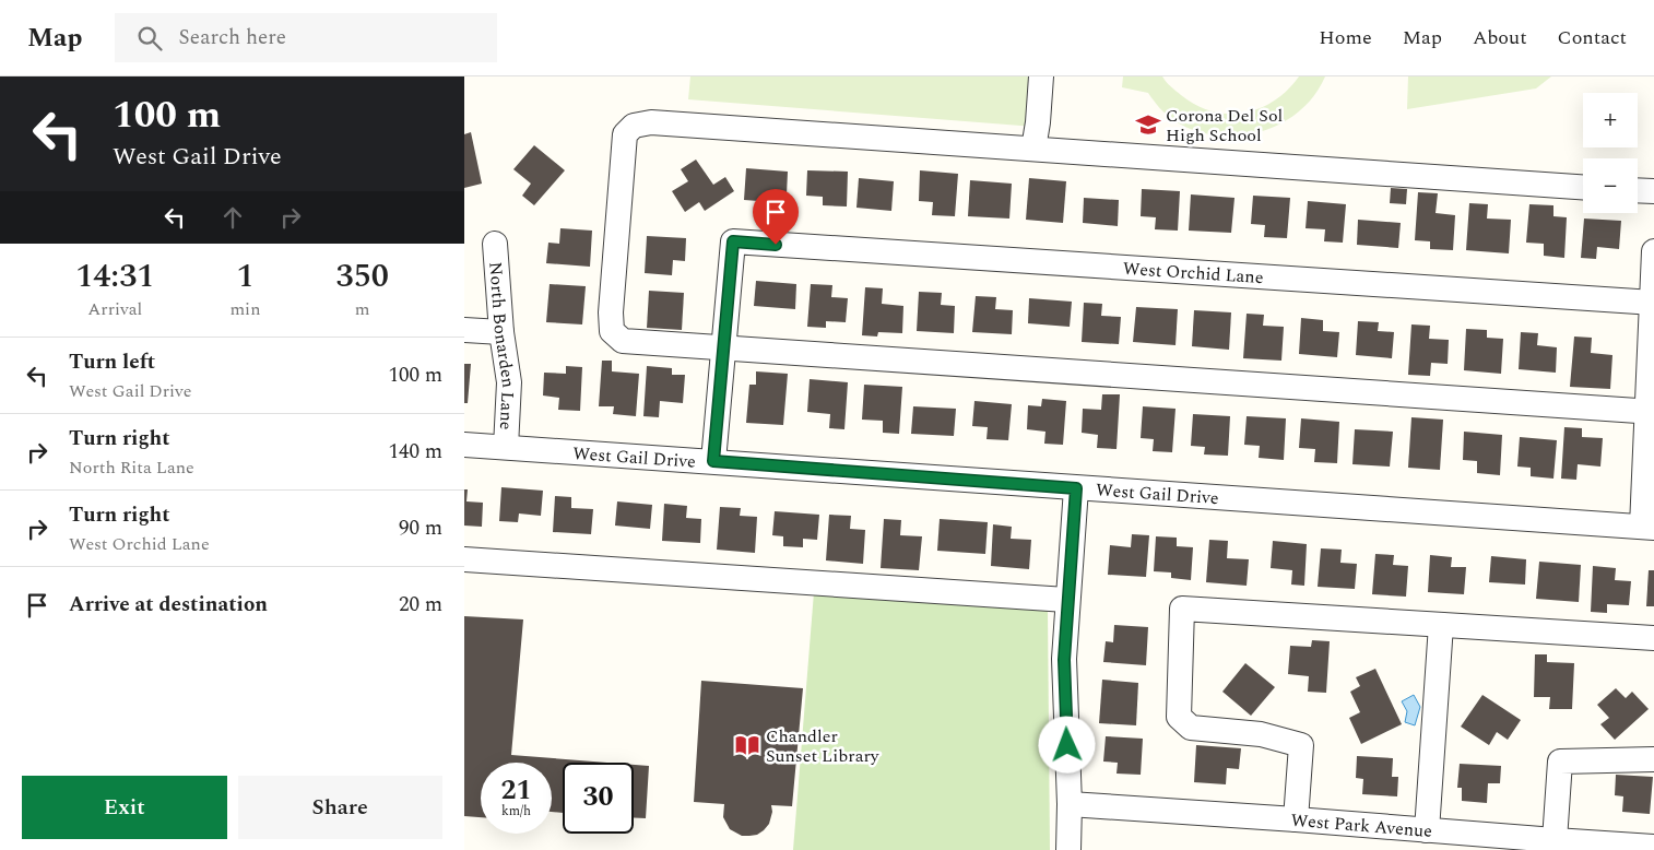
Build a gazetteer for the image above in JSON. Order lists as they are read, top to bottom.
{
  "streets": {
    "street": [
      "West Orchid Lane",
      "North Bonarden Lane",
      "West Gail Drive",
      "West Park Avenue"
    ]
  },
  "crossings": [
    ["North Bonarden Lane", "West Gail Drive"]
  ],
  "places": {
    "school or university": ["Corona Del Sol High School"],
    "library": ["Chandler Sunset Library"]
  },
  "page": {
    "header": "Map",
    "search": "Search here",
    "nav": [
      "Home",
      "Map",
      "About",
      "Contact"
    ],
    "turn": ["100 m", "West Gail Drive"],
    "map_buttons": ["+", "−"],
    "eta": [
      "14:31",
      "Arrival",
      "1",
      "min",
      "350",
      "m"
    ],
    "list": [
      {
        "name": "Turn left",
        "note": "West Gail Drive",
        "value": "100 m"
      },
      {
        "name": "Turn right",
        "note": "North Rita Lane",
        "value": "140 m"
      },
      {
        "name": "Turn right",
        "note": "West Orchid Lane",
        "value": "90 m"
      },
      {
        "name": "Arrive at destination",
        "value": "20 m"
      }
    ],
    "speed": "21 km/h",
    "limit": "30",
    "buttons": ["Exit", "Share"]
  }
}
